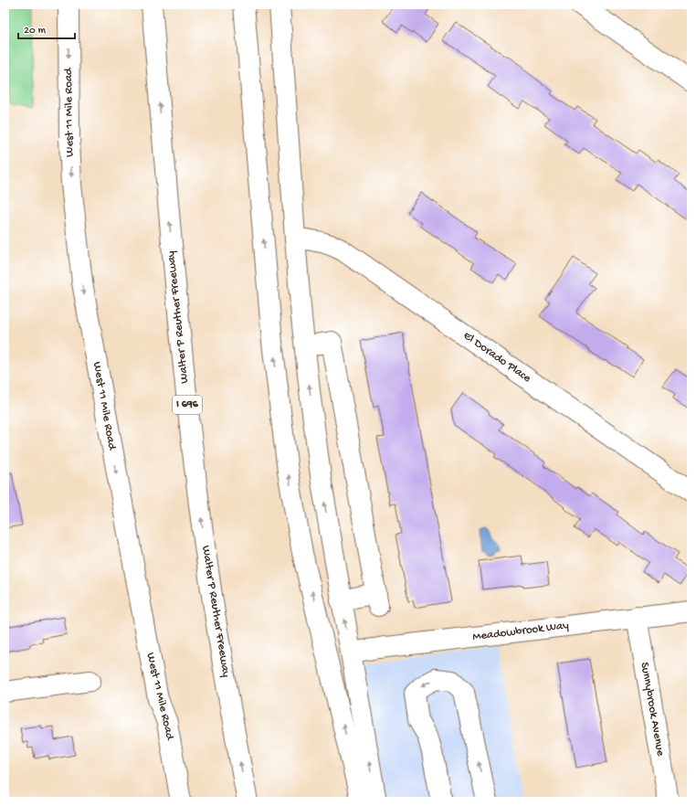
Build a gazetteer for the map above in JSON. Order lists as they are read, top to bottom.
{
  "streets": {
    "main road": [
      "West 11 Mile Road",
      "Walter P Reuther Freeway",
      "El Dorado Place",
      "I 696",
      "Meadowbrook Way",
      "Sunnybrook Avenue"
    ]
  },
  "crossings": [
    ["Meadowbrook Way", "Sunnybrook Avenue"]
  ],
  "scale_bar": "20 m"
}
